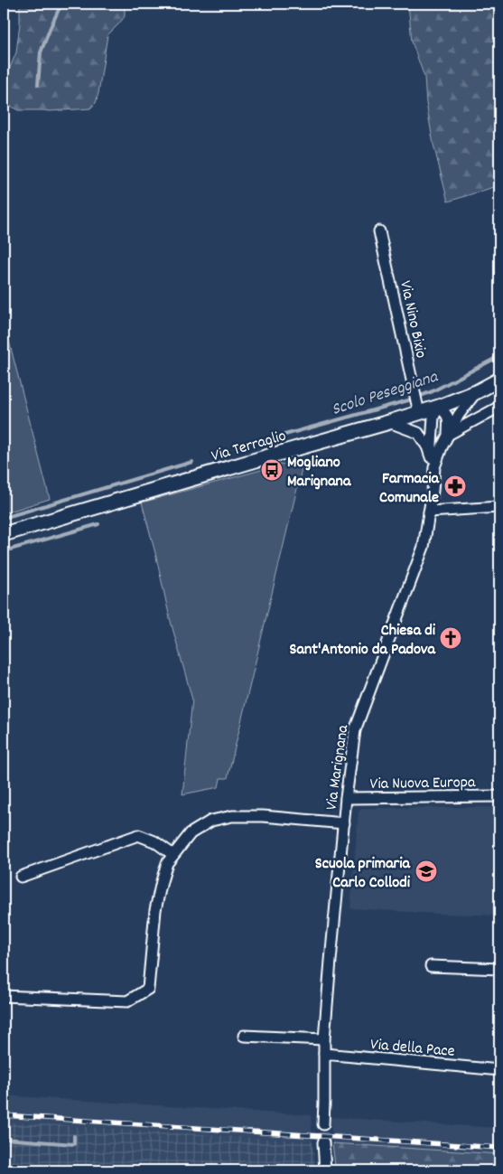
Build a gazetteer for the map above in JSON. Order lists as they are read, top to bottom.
{
  "streets": {
    "main road": ["Via Terraglio"],
    "street": [
      "Via Nino Bixio",
      "Via Marignana",
      "Via Nuova Europa",
      "Via della Pace"
    ]
  },
  "crossings": [
    ["Via Nino Bixio", "Via Terraglio"],
    ["Via Terraglio", "Via Marignana"],
    ["Via Marignana", "Via Nuova Europa"],
    ["Via Marignana", "Via della Pace"]
  ],
  "water": ["Scolo Peseggiana"],
  "places": {
    "bus stop": ["Mogliano Marignana"],
    "pharmacy": ["Farmacia Comunale"],
    "church": ["Chiesa di Sant'Antonio da Padova"],
    "school or university": ["Scuola primaria Carlo Collodi"]
  }
}
